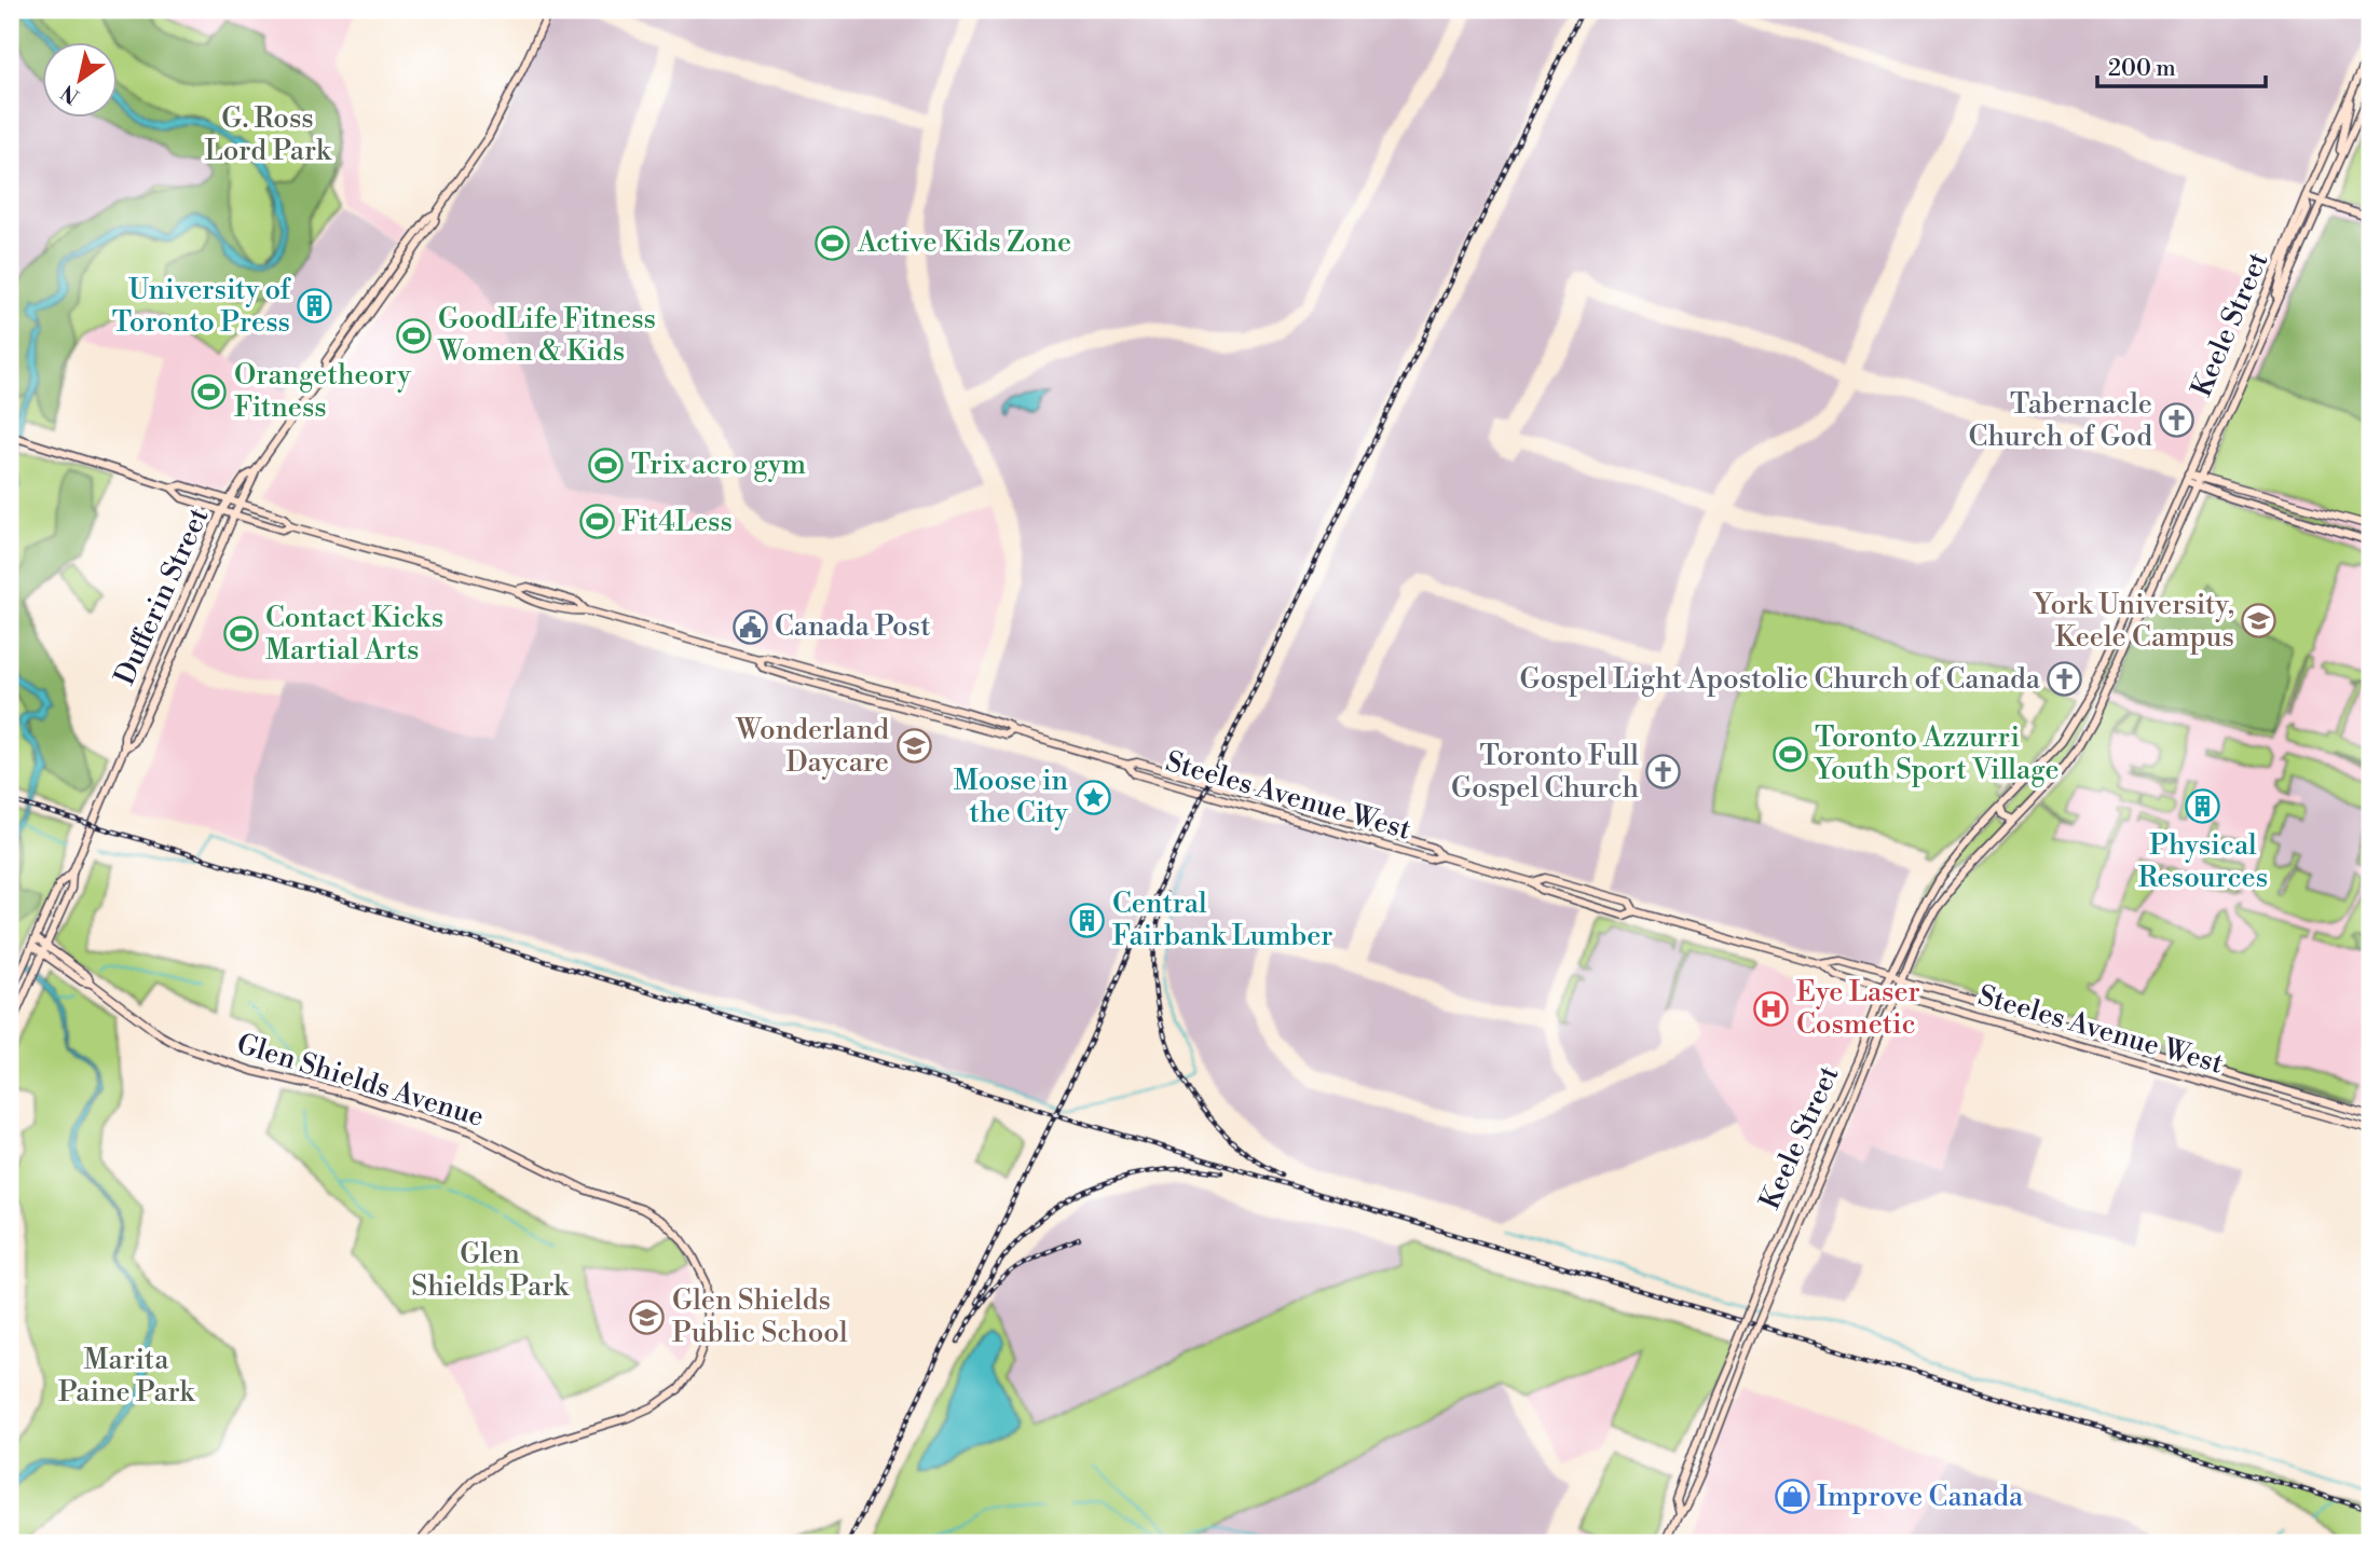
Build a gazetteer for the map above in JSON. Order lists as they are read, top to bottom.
{
  "streets": {
    "main road": [
      "Keele Street",
      "Dufferin Street",
      "Steeles Avenue West",
      "Glen Shields Avenue"
    ]
  },
  "crossings": [
    ["Keele Street", "Steeles Avenue West"],
    ["Dufferin Street", "Steeles Avenue West"],
    ["Dufferin Street", "Glen Shields Avenue"]
  ],
  "parks": ["G. Ross Lord Park", "Glen Shields Park", "Marita Paine Park"],
  "places": {
    "sports": [
      "Active Kids Zone",
      "GoodLife Fitness Women & Kids",
      "Orangetheory Fitness",
      "Trix acro gym",
      "Fit4Less",
      "Contact Kicks Martial Arts",
      "Toronto Azzurri Youth Sport Village"
    ],
    "building": ["University of Toronto Press", "Physical Resources", "Central Fairbank Lumber"],
    "church": ["Tabernacle Church of God", "Gospel Light Apostolic Church of Canada", "Toronto Full Gospel Church"],
    "school or university": ["York University, Keele Campus", "Wonderland Daycare", "Glen Shields Public School"],
    "public building": ["Canada Post"],
    "place": ["Moose in the City"],
    "hospital": ["Eye Laser Cosmetic"],
    "shop": ["Improve Canada"]
  },
  "scale_bar": "200 m",
  "north": "bottom left"
}
